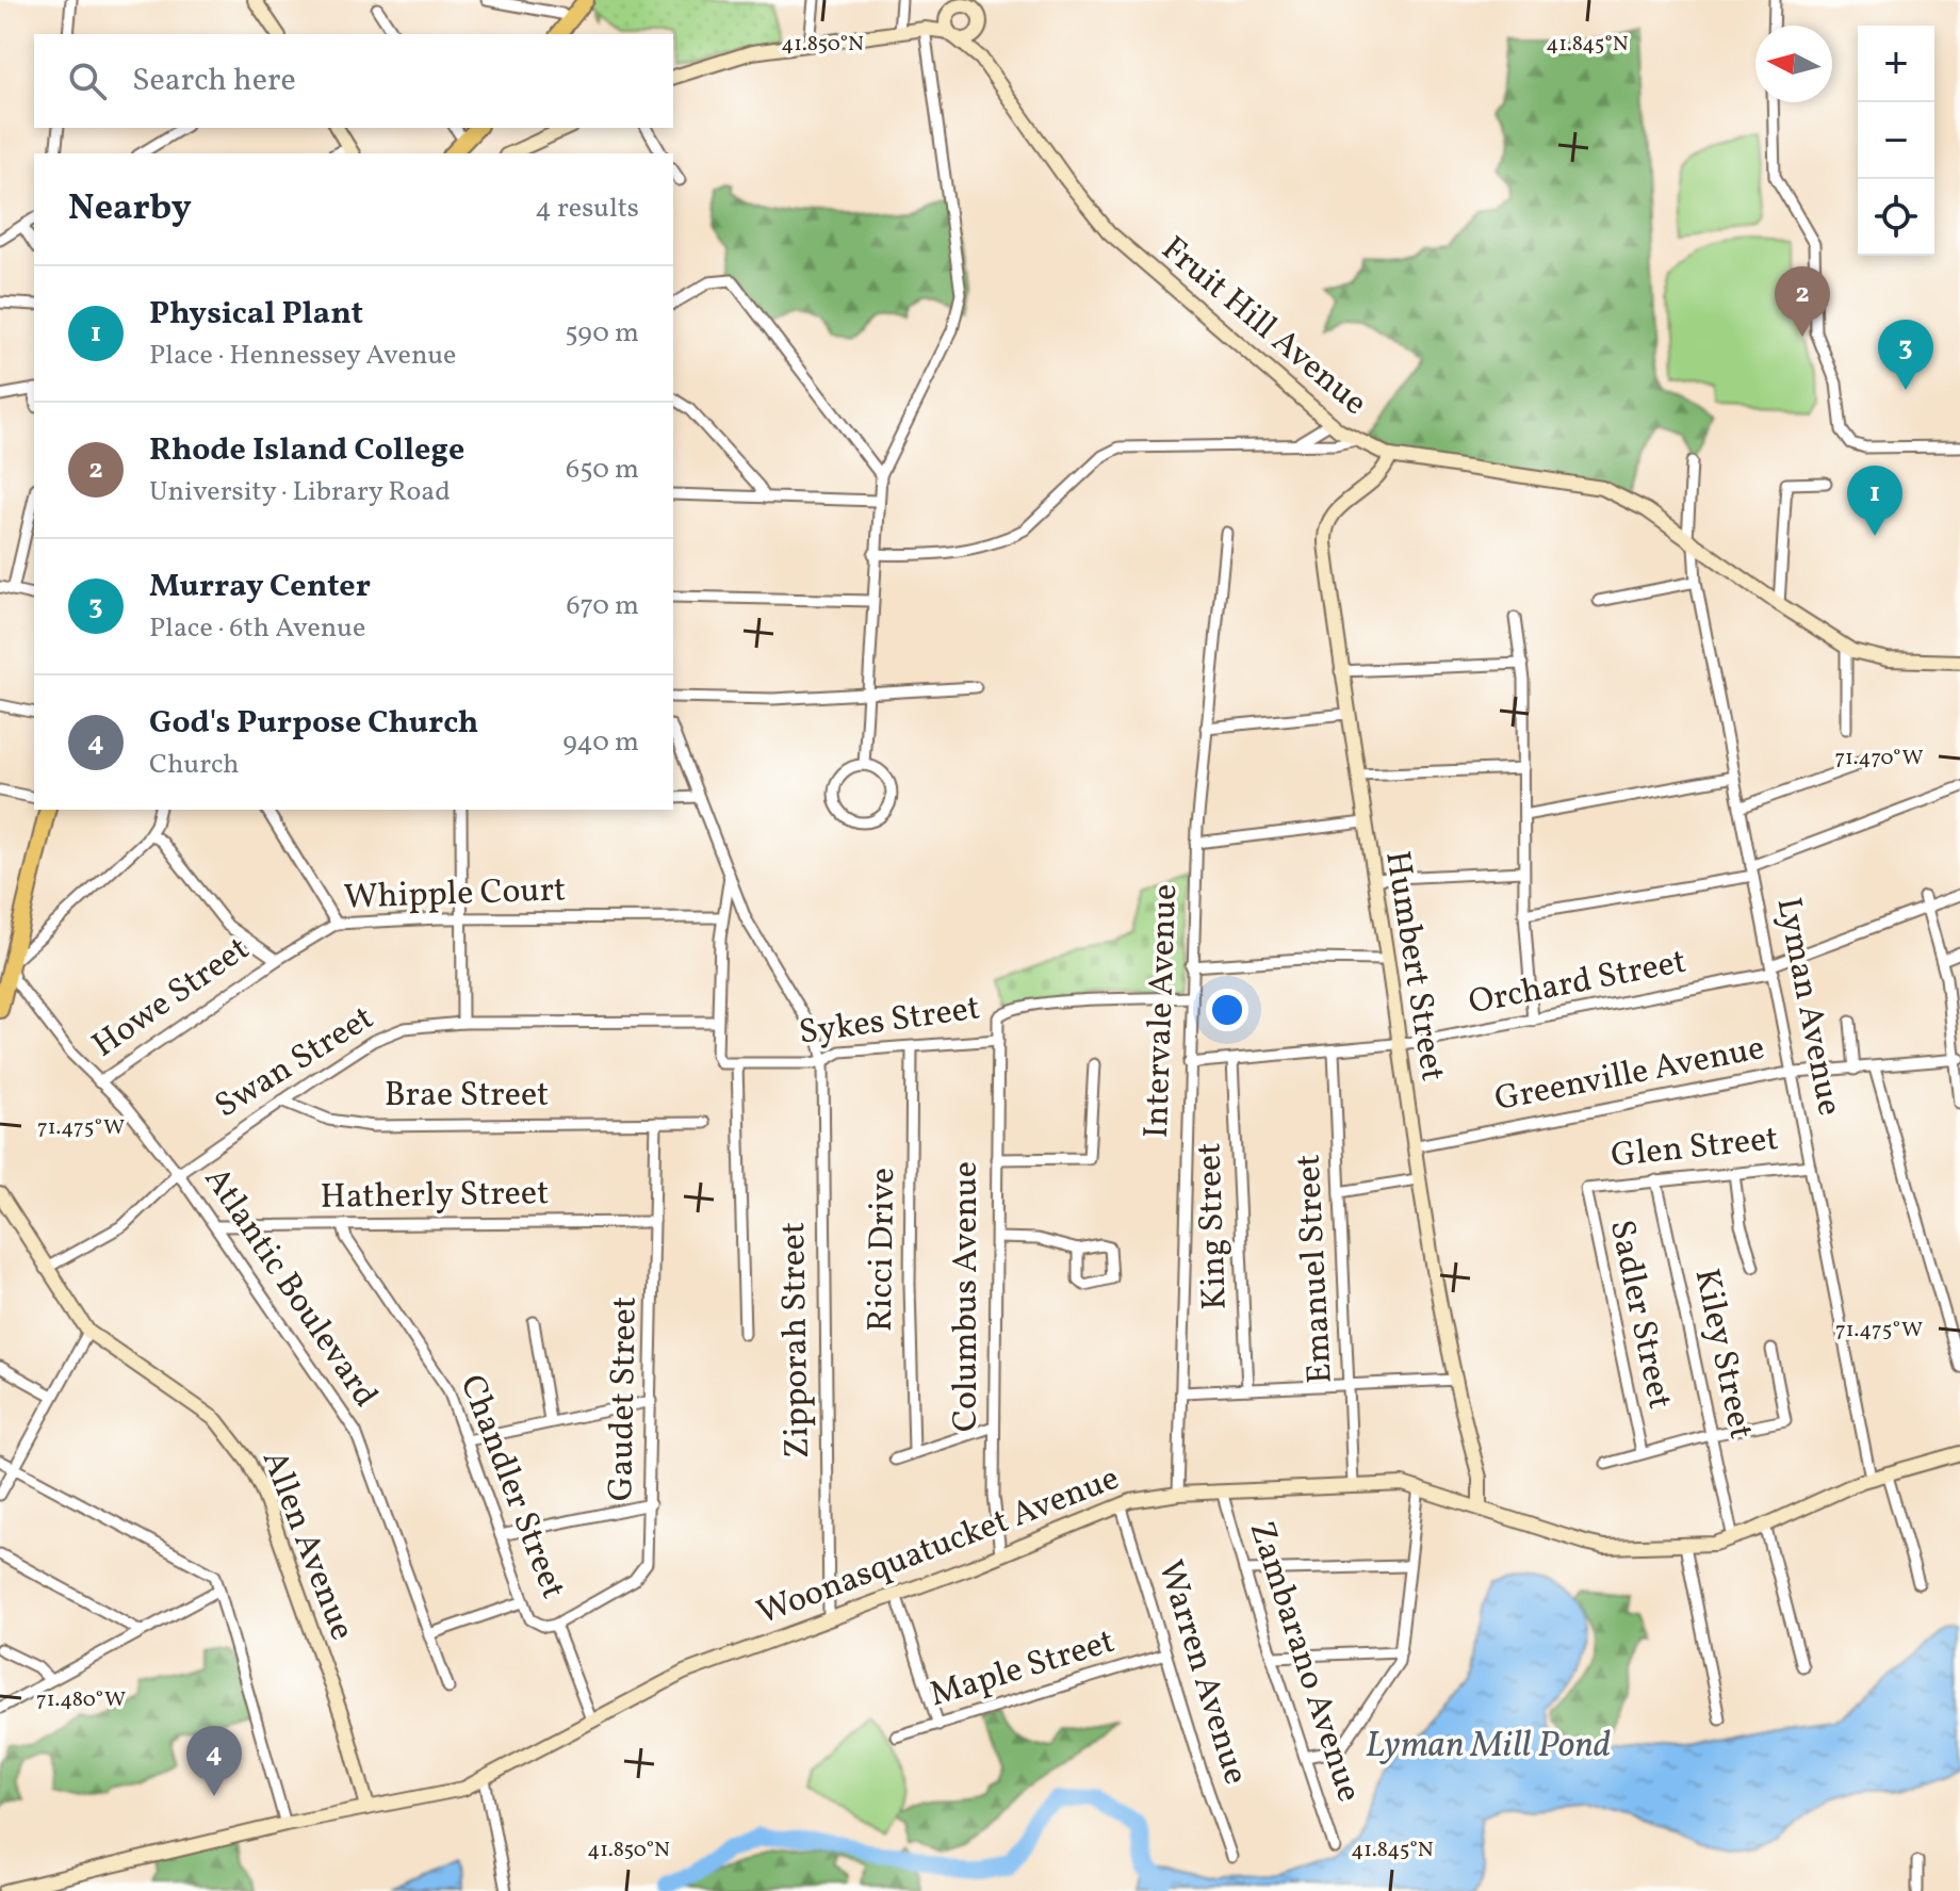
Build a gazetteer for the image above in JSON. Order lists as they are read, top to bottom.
{
  "streets": {
    "street": [
      "Fruit Hill Avenue",
      "Whipple Court",
      "Humbert Street",
      "Orchard Street",
      "Howe Street",
      "Lyman Avenue",
      "Intervale Avenue",
      "Sykes Street",
      "Swan Street",
      "Greenville Avenue",
      "Brae Street",
      "Glen Street",
      "Hatherly Street",
      "King Street",
      "Ricci Drive",
      "Emanuel Street",
      "Atlantic Boulevard",
      "Columbus Avenue",
      "Sadler Street",
      "Zipporah Street",
      "Kiley Street",
      "Gaudet Street",
      "Chandler Street",
      "Allen Avenue",
      "Woonasquatucket Avenue",
      "Zambarano Avenue",
      "Maple Street",
      "Warren Avenue"
    ]
  },
  "crossings": [
    ["Fruit Hill Avenue", "Humbert Street"],
    ["Fruit Hill Avenue", "Lyman Avenue"],
    ["Whipple Court", "Howe Street"],
    ["Humbert Street", "Orchard Street"],
    ["Humbert Street", "Greenville Avenue"],
    ["Humbert Street", "Woonasquatucket Avenue"],
    ["Orchard Street", "Lyman Avenue"],
    ["Orchard Street", "Intervale Avenue"],
    ["Orchard Street", "King Street"],
    ["Orchard Street", "Emanuel Street"],
    ["Howe Street", "Atlantic Boulevard"],
    ["Lyman Avenue", "Greenville Avenue"],
    ["Lyman Avenue", "Glen Street"],
    ["Lyman Avenue", "Woonasquatucket Avenue"],
    ["Intervale Avenue", "Sykes Street"],
    ["Intervale Avenue", "Woonasquatucket Avenue"],
    ["Sykes Street", "Ricci Drive"],
    ["Sykes Street", "Columbus Avenue"],
    ["Sykes Street", "Zipporah Street"],
    ["Swan Street", "Brae Street"],
    ["Swan Street", "Atlantic Boulevard"],
    ["Swan Street", "Allen Avenue"],
    ["Brae Street", "Gaudet Street"],
    ["Glen Street", "Sadler Street"],
    ["Glen Street", "Kiley Street"],
    ["Hatherly Street", "Atlantic Boulevard"],
    ["Hatherly Street", "Gaudet Street"],
    ["Hatherly Street", "Chandler Street"],
    ["Emanuel Street", "Woonasquatucket Avenue"],
    ["Columbus Avenue", "Woonasquatucket Avenue"],
    ["Zipporah Street", "Woonasquatucket Avenue"],
    ["Kiley Street", "Woonasquatucket Avenue"],
    ["Gaudet Street", "Chandler Street"],
    ["Chandler Street", "Woonasquatucket Avenue"],
    ["Allen Avenue", "Woonasquatucket Avenue"],
    ["Woonasquatucket Avenue", "Zambarano Avenue"],
    ["Woonasquatucket Avenue", "Warren Avenue"],
    ["Maple Street", "Warren Avenue"]
  ],
  "water": ["Lyman Mill Pond"],
  "north": "left",
  "page": {
    "map_buttons": ["+", "−"],
    "search": "Search here",
    "heading": ["Nearby", "4 results"],
    "list": [
      {
        "mark": "1",
        "name": "Physical Plant",
        "note": "Place · Hennessey Avenue",
        "value": "590 m"
      },
      {
        "mark": "2",
        "name": "Rhode Island College",
        "note": "University · Library Road",
        "value": "650 m"
      },
      {
        "mark": "3",
        "name": "Murray Center",
        "note": "Place · 6th Avenue",
        "value": "670 m"
      },
      {
        "mark": "4",
        "name": "God's Purpose Church",
        "note": "Church",
        "value": "940 m"
      }
    ],
    "pins": [
      "2",
      "3",
      "1",
      "4"
    ]
  },
  "coordinates": [
    "41.850°N",
    "41.845°N",
    "71.470°W",
    "71.475°W",
    "71.480°W"
  ]
}
